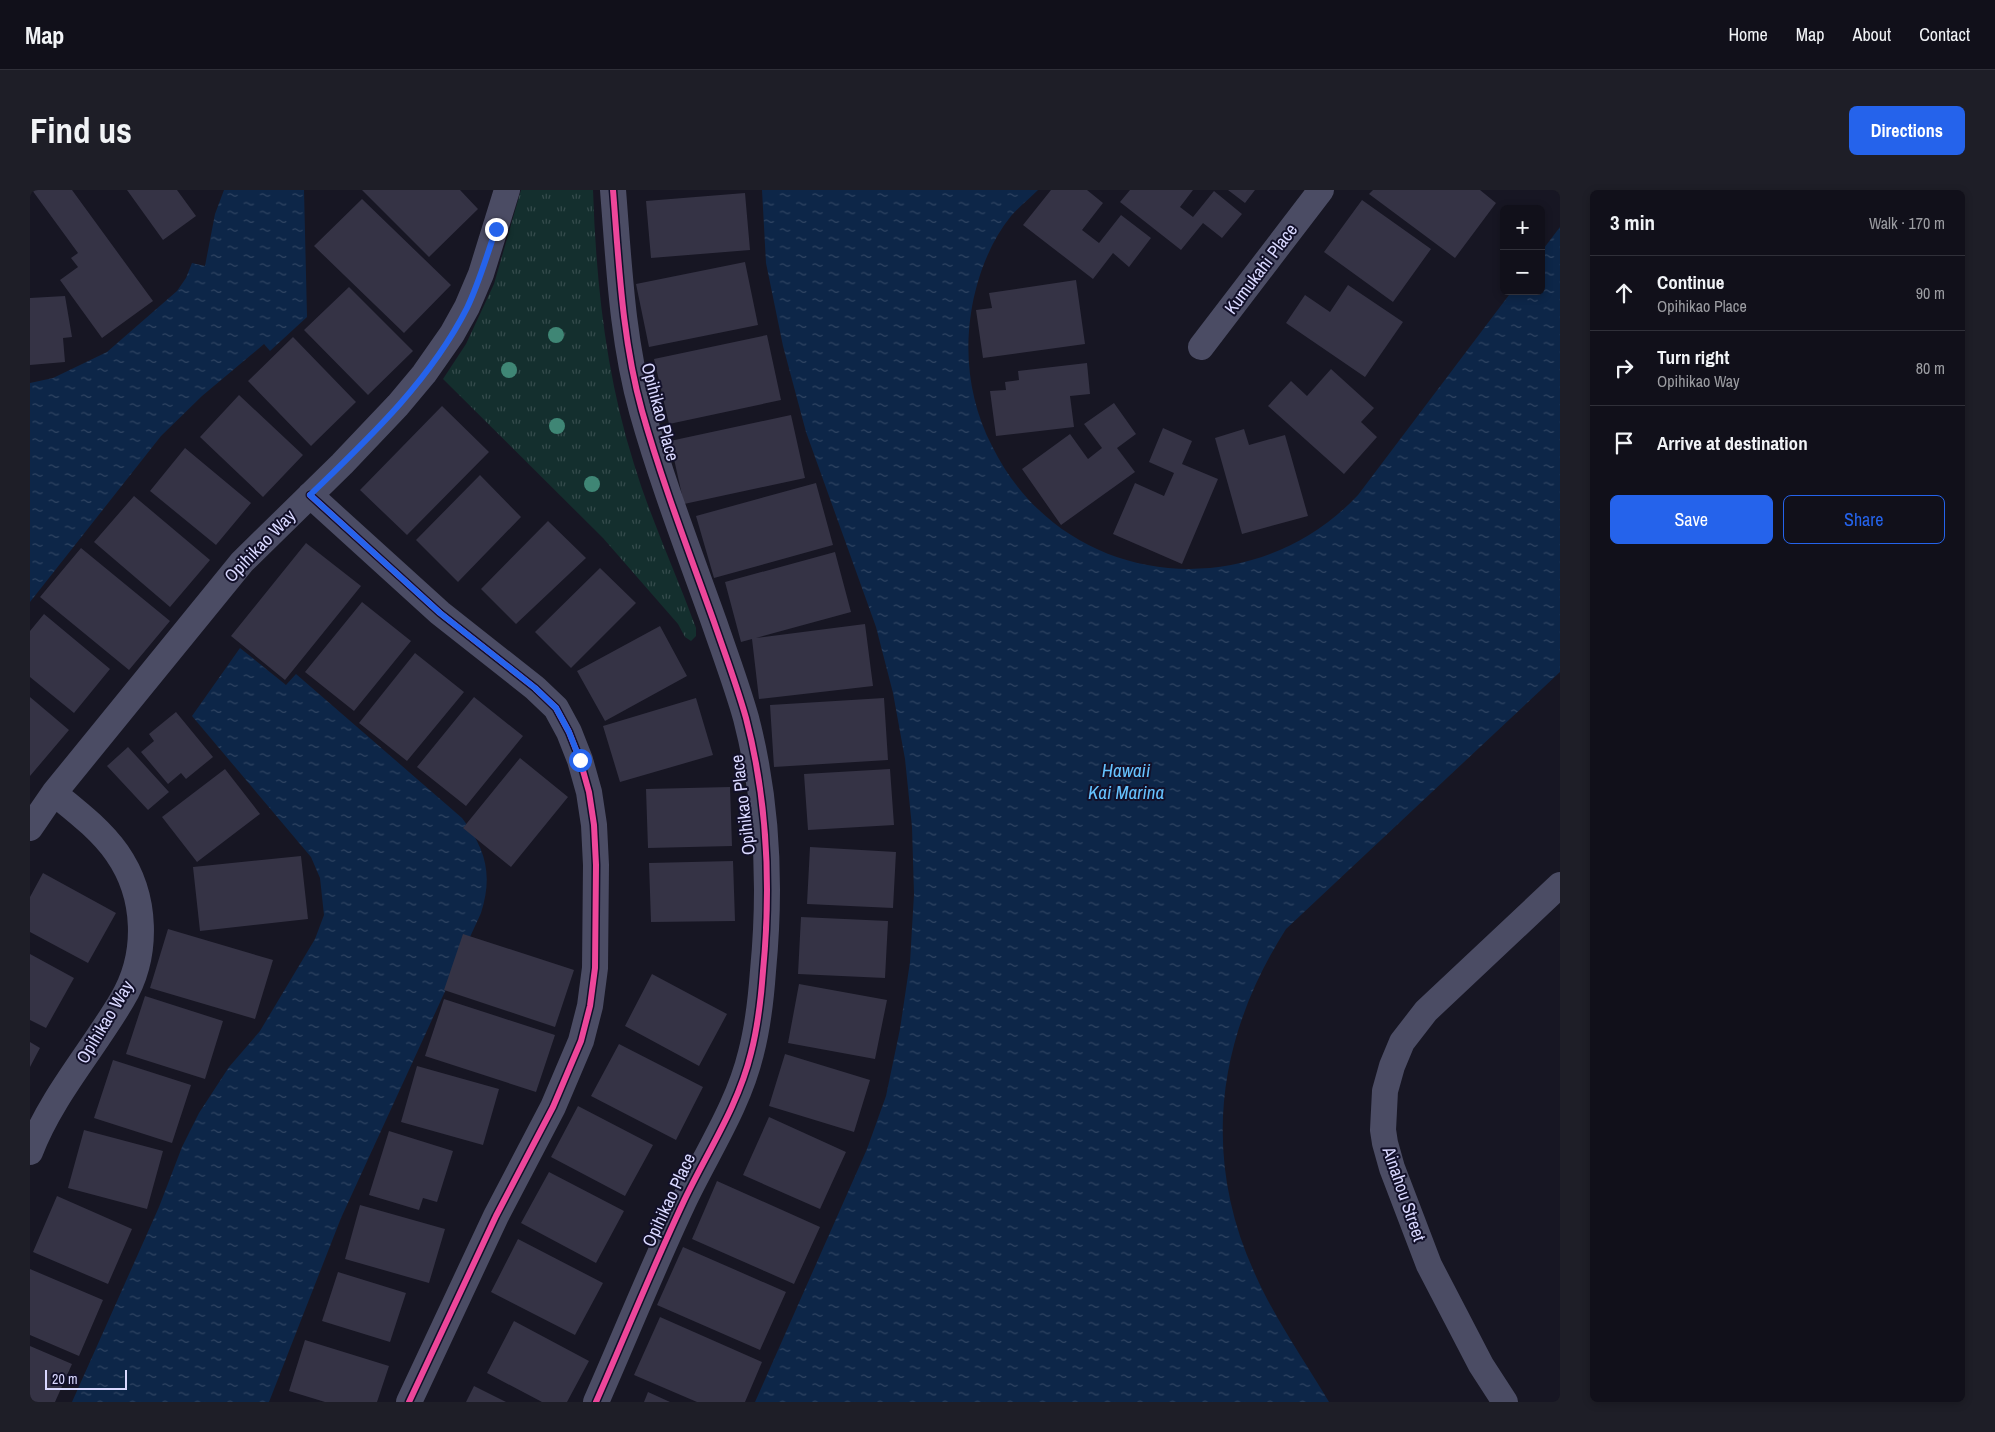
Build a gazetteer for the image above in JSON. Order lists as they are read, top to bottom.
{
  "streets": {
    "street": [
      "Kumukahi Place",
      "Opihikao Place",
      "Opihikao Way",
      "Ainahou Street"
    ]
  },
  "water": ["Hawaii Kai Marina"],
  "scale_bar": "20 m",
  "page": {
    "header": "Map",
    "nav": [
      "Home",
      "Map",
      "About",
      "Contact"
    ],
    "buttons": [
      "Directions",
      ["Save", "Share"]
    ],
    "title": "Find us",
    "heading": ["3 min", "Walk · 170 m"],
    "map_buttons": ["+", "−"],
    "list": [
      ["Continue", "Opihikao Place", "90 m"],
      ["Turn right", "Opihikao Way", "80 m"],
      "Arrive at destination"
    ],
    "scale": "20 m"
  }
}
